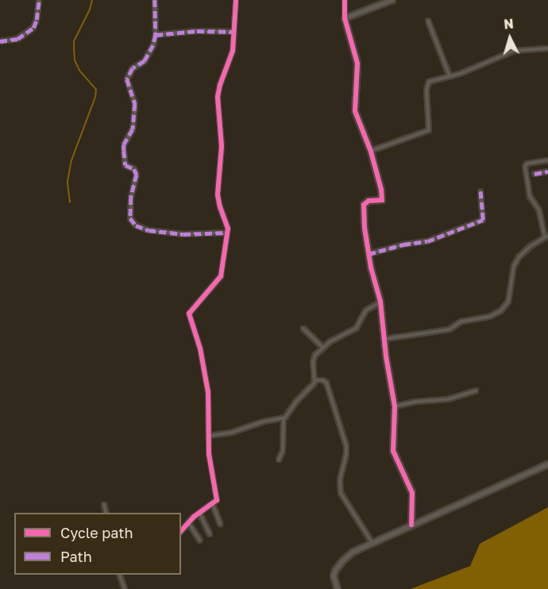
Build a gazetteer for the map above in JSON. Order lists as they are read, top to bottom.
{
  "legend": ["Cycle path", "Path"],
  "north": "top"
}
